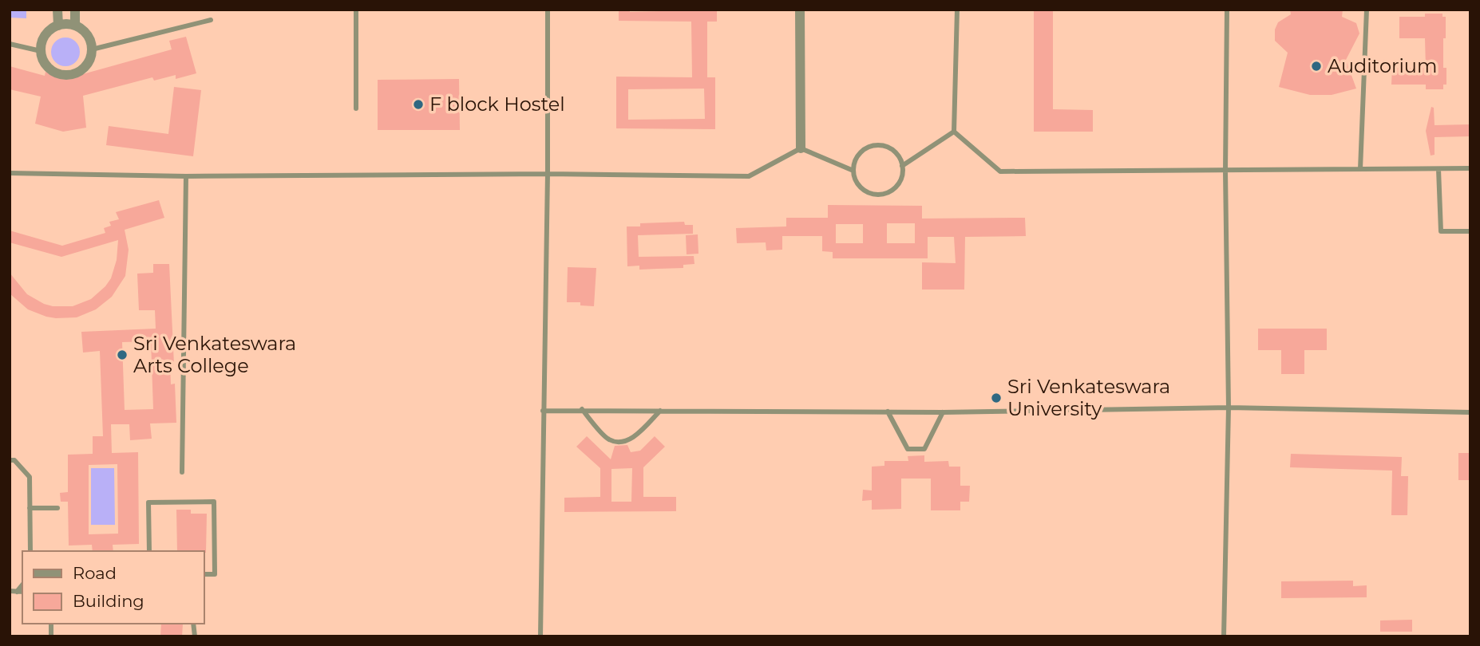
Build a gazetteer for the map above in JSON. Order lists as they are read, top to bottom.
{
  "places": [
    "Auditorium",
    "F block Hostel",
    "Sri Venkateswara Arts College",
    "Sri Venkateswara University"
  ],
  "legend": ["Road", "Building"]
}
